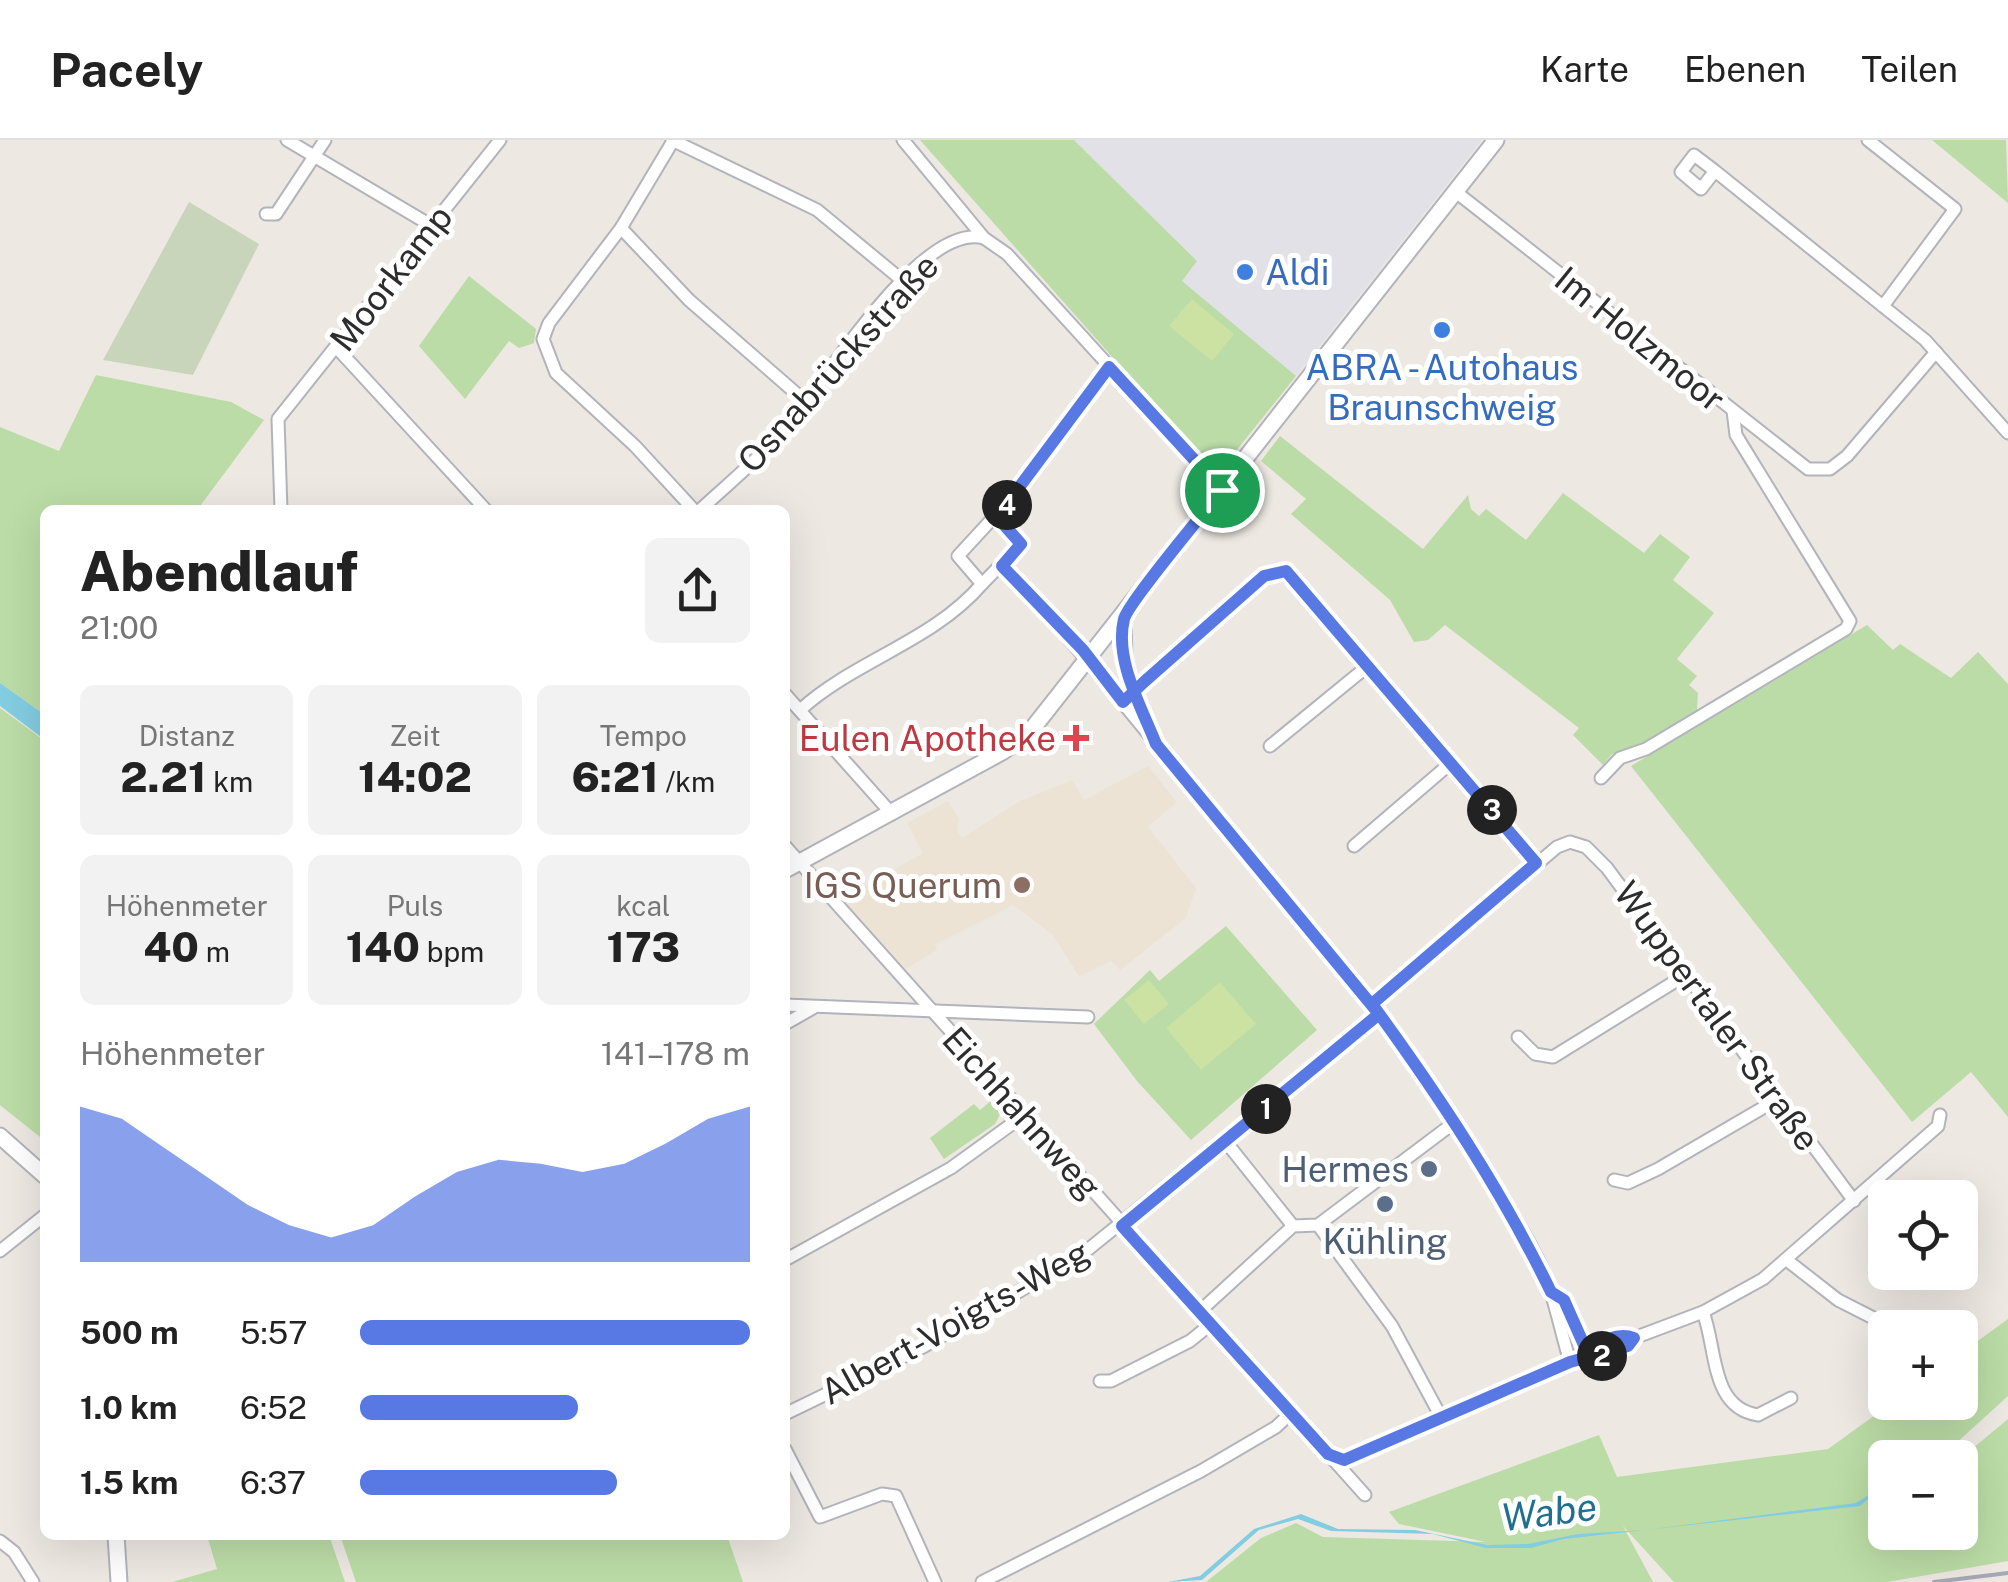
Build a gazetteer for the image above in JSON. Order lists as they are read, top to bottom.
{
  "streets": {
    "street": [
      "Moorkamp",
      "Im Holzmoor",
      "Osnabrückstraße",
      "Wuppertaler Straße",
      "Eichhahnweg",
      "Albert-Voigts-Weg"
    ]
  },
  "crossings": [
    ["Wuppertaler Straße", "Albert-Voigts-Weg"],
    ["Eichhahnweg", "Albert-Voigts-Weg"]
  ],
  "water": ["Wabe"],
  "places": {
    "other": [
      "Aldi",
      "ABRA - Autohaus Braunschweig",
      "IGS Querum",
      "Hermes",
      "Kühling"
    ],
    "health": ["Eulen Apotheke"]
  },
  "page": {
    "header": "Pacely",
    "nav": ["Karte", "Ebenen", "Teilen"],
    "pins": [
      "4",
      "3",
      "1",
      "2"
    ],
    "heading": ["Abendlauf", "21:00"],
    "stats": [
      ["Distanz", "2.21 km"],
      ["Zeit", "14:02"],
      ["Tempo", "6:21 /km"],
      ["Höhenmeter", "40 m"],
      ["Puls", "140 bpm"],
      ["kcal", "173"]
    ],
    "chart": ["Höhenmeter", "141–178 m"],
    "map_buttons": ["+", "−"],
    "list": [
      {
        "name": "500 m",
        "note": "5:57"
      },
      {
        "name": "1.0 km",
        "note": "6:52"
      },
      {
        "name": "1.5 km",
        "note": "6:37"
      }
    ]
  }
}
